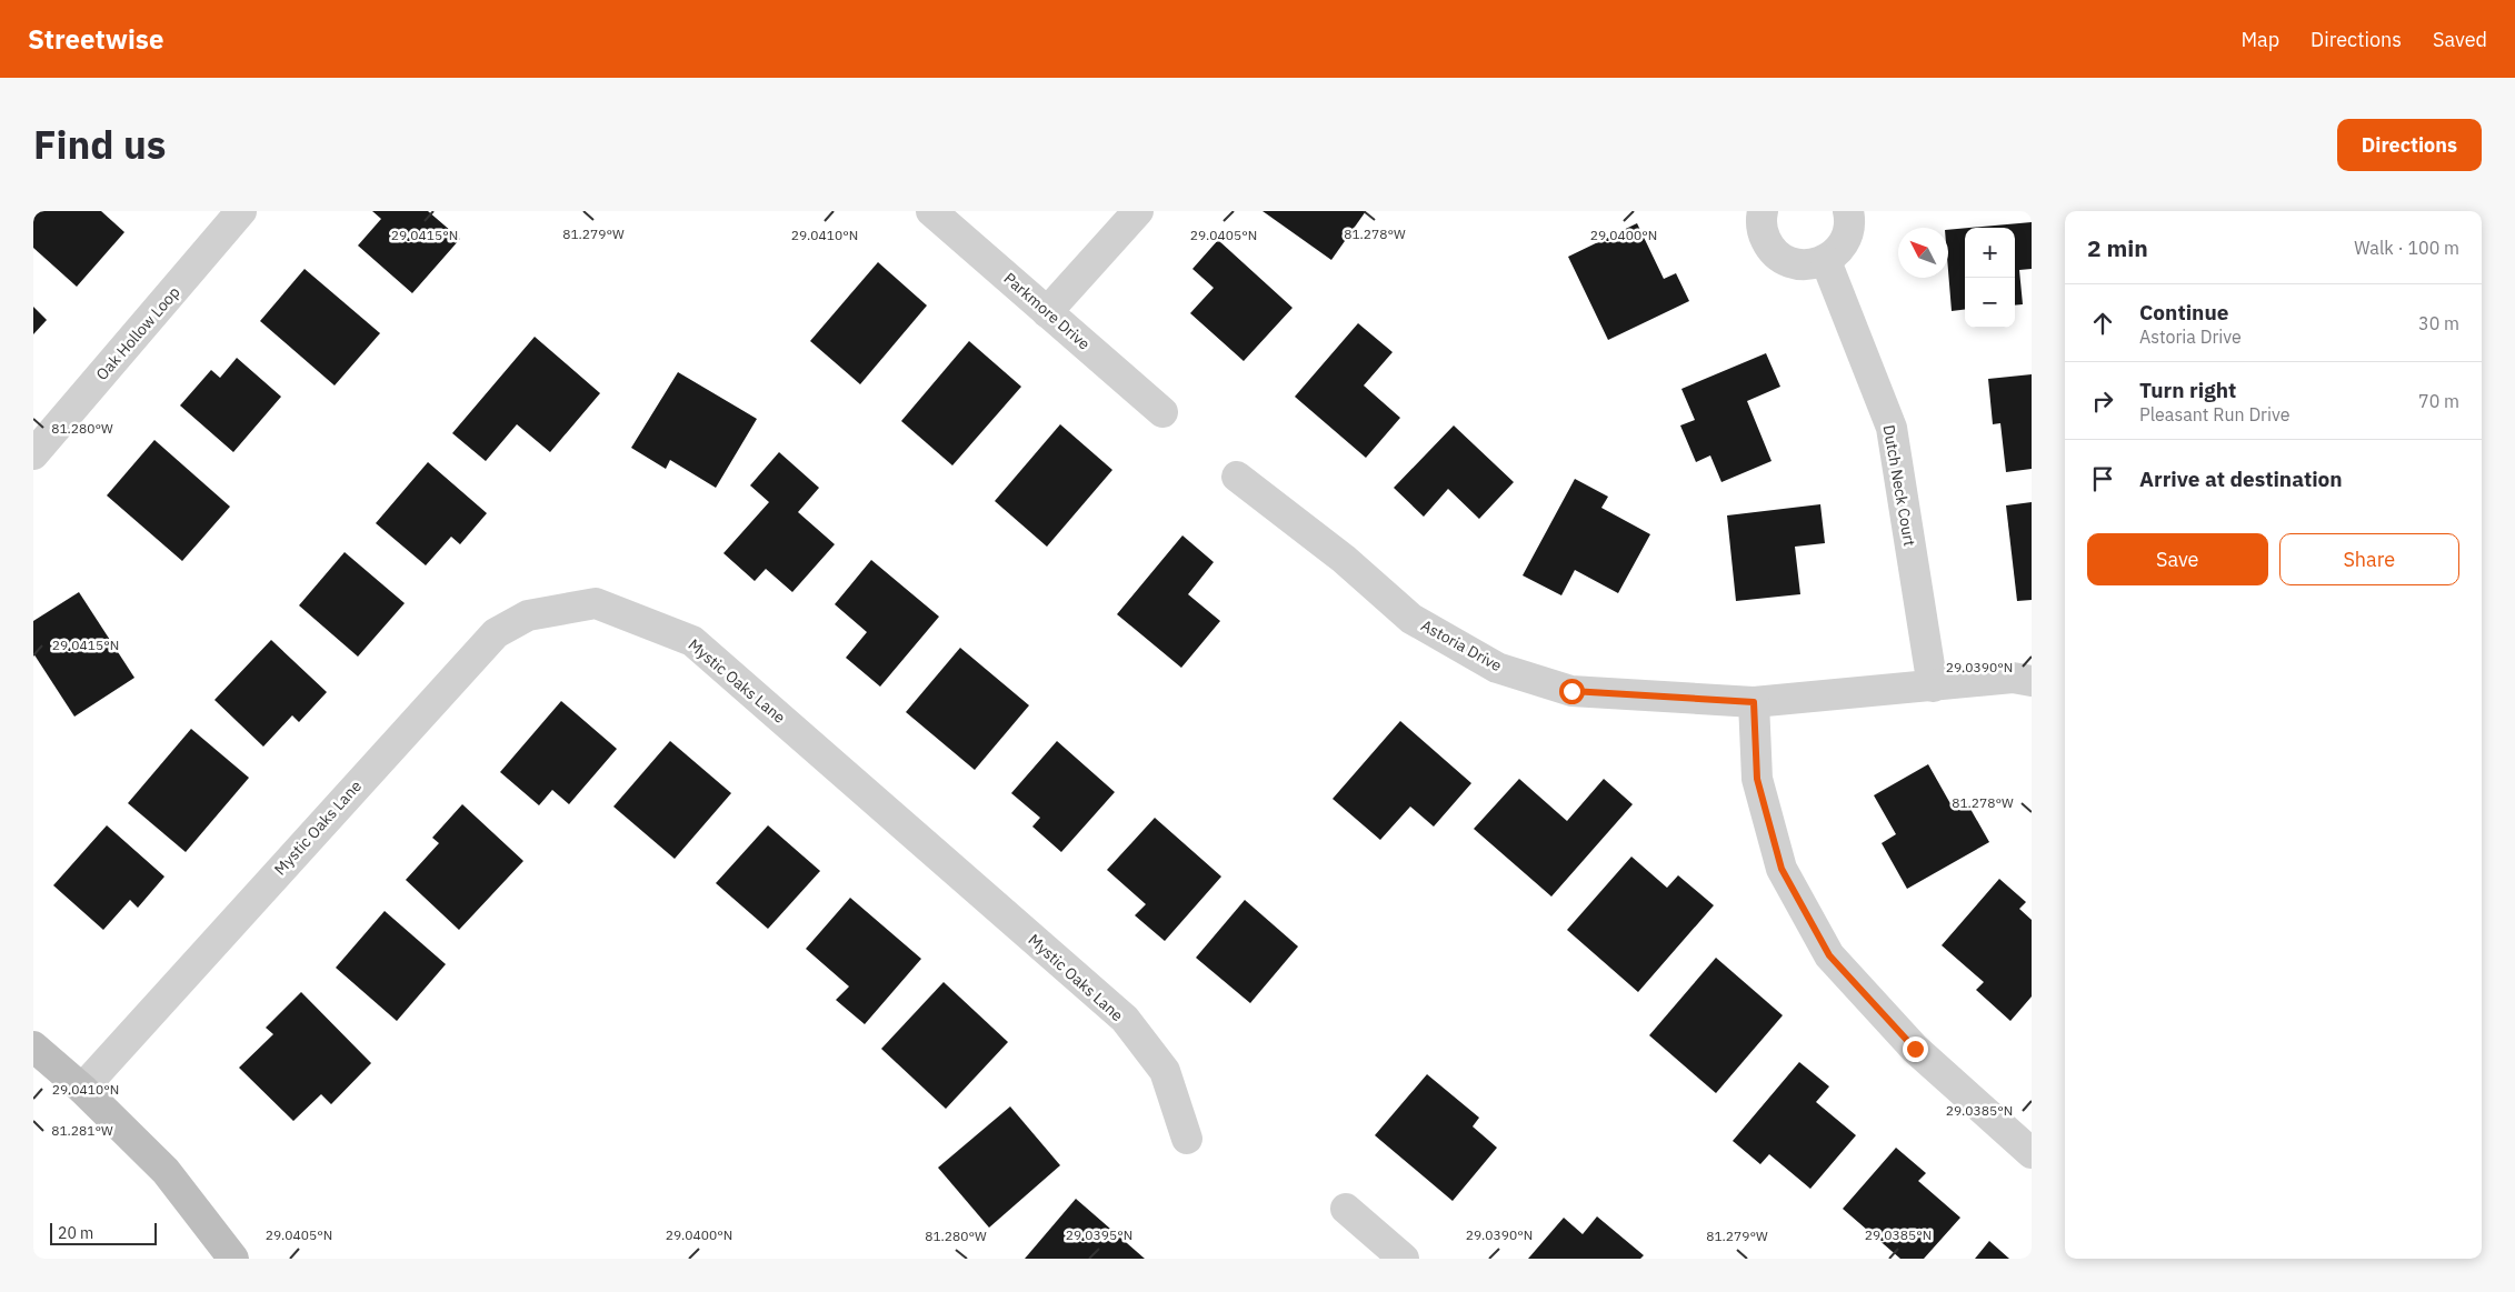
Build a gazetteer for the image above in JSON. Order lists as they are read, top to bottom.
{
  "streets": {
    "street": [
      "Parkmore Drive",
      "Oak Hollow Loop",
      "Dutch Neck Court",
      "Astoria Drive",
      "Mystic Oaks Lane"
    ]
  },
  "crossings": [
    ["Dutch Neck Court", "Astoria Drive"]
  ],
  "scale_bar": "20 m",
  "north": "top left",
  "page": {
    "header": "Streetwise",
    "nav": ["Map", "Directions", "Saved"],
    "title": "Find us",
    "buttons": [
      "Directions",
      ["Save", "Share"]
    ],
    "heading": ["2 min", "Walk · 100 m"],
    "map_buttons": ["+", "−"],
    "list": [
      ["Continue", "Astoria Drive", "30 m"],
      ["Turn right", "Pleasant Run Drive", "70 m"],
      "Arrive at destination"
    ],
    "scale": "20 m"
  },
  "coordinates": [
    "81.279°W",
    "81.278°W",
    "29.0415°N",
    "29.0410°N",
    "29.0405°N",
    "29.0400°N",
    "81.280°W",
    "29.0390°N",
    "29.0385°N",
    "81.281°W",
    "29.0395°N"
  ]
}
